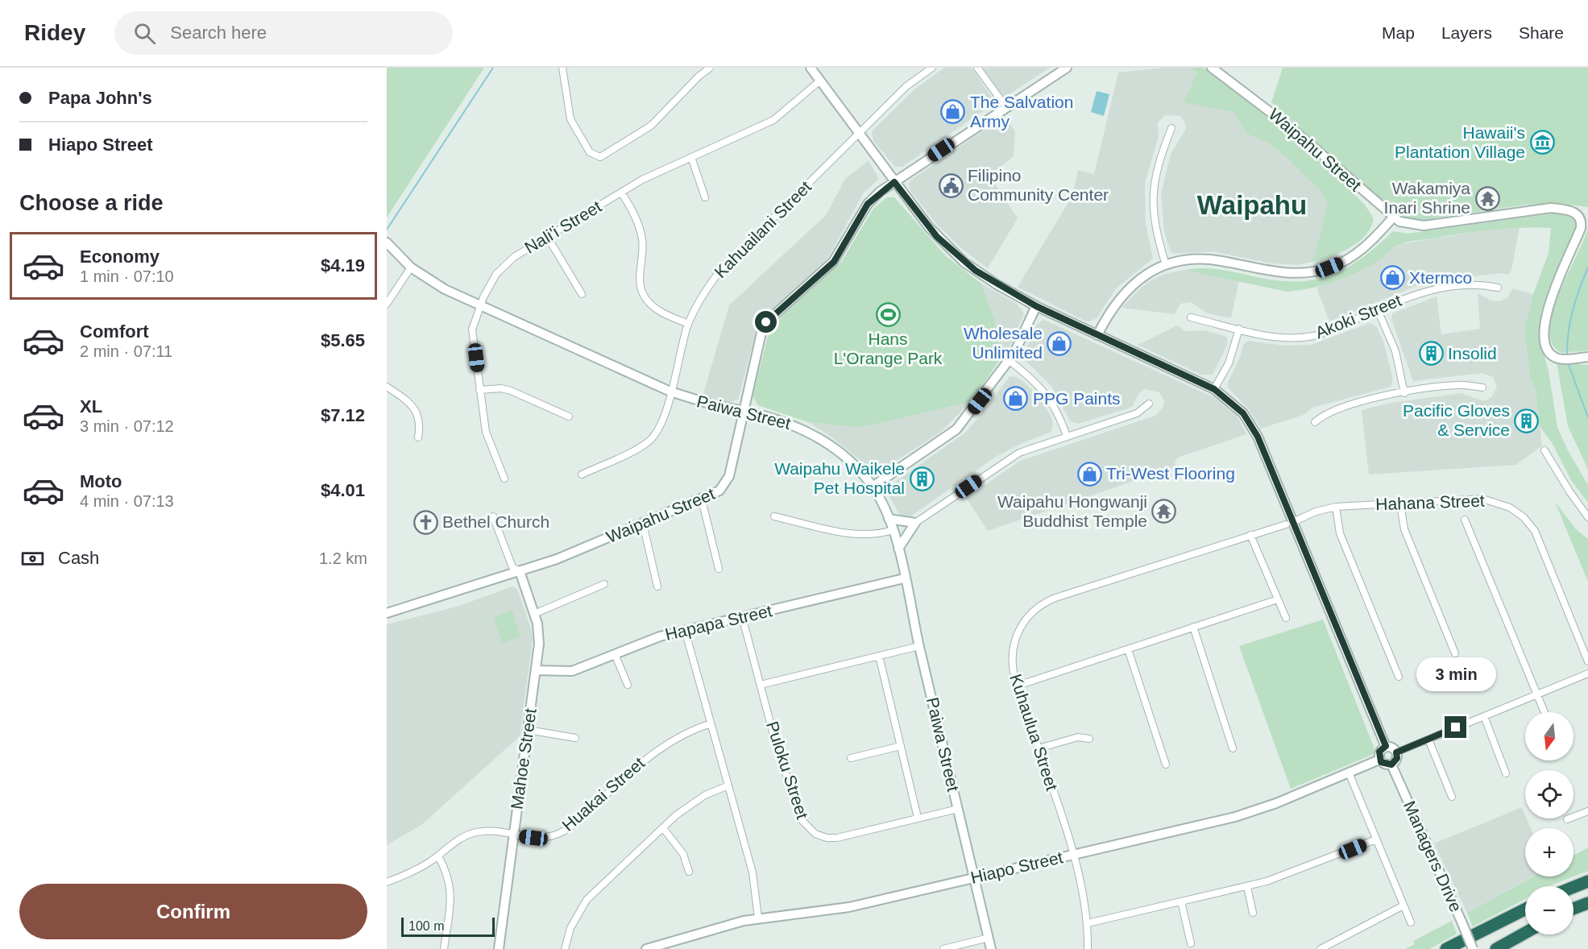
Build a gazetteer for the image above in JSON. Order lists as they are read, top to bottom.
{
  "streets": {
    "street": [
      "Waipahu Street",
      "Nali'i Street",
      "Kahuailani Street",
      "Akoki Street",
      "Paiwa Street",
      "Hahana Street",
      "Hapapa Street",
      "Kuhaulua Street",
      "Mahoe Street",
      "Puloku Street",
      "Huakai Street",
      "Managers Drive",
      "Hiapo Street"
    ]
  },
  "crossings": [
    ["Waipahu Street", "Paiwa Street"],
    ["Waipahu Street", "Mahoe Street"],
    ["Nali'i Street", "Paiwa Street"],
    ["Kahuailani Street", "Paiwa Street"],
    ["Paiwa Street", "Hapapa Street"],
    ["Paiwa Street", "Puloku Street"],
    ["Paiwa Street", "Hiapo Street"],
    ["Hahana Street", "Kuhaulua Street"],
    ["Hapapa Street", "Mahoe Street"],
    ["Hapapa Street", "Puloku Street"],
    ["Kuhaulua Street", "Hiapo Street"],
    ["Mahoe Street", "Huakai Street"],
    ["Managers Drive", "Hiapo Street"]
  ],
  "districts": ["Waipahu"],
  "places": {
    "shop": [
      "The Salvation Army",
      "Xtermco",
      "Wholesale Unlimited",
      "PPG Paints",
      "Tri-West Flooring"
    ],
    "museum": ["Hawaii's Plantation Village"],
    "public building": ["Filipino Community Center"],
    "temple": ["Wakamiya Inari Shrine", "Waipahu Hongwanji Buddhist Temple"],
    "sports": ["Hans L'Orange Park"],
    "building": ["Insolid", "Pacific Gloves & Service", "Waipahu Waikele Pet Hospital"],
    "church": ["Bethel Church"]
  },
  "scale_bar": "100 m",
  "north": "bottom",
  "page": {
    "header": "Ridey",
    "search": "Search here",
    "nav": ["Map", "Layers", "Share"],
    "banner": ["Papa John's", "Hiapo Street"],
    "heading": "Choose a ride",
    "list": [
      {
        "name": "Economy",
        "note": "1 min · 07:10",
        "value": "$4.19"
      },
      {
        "name": "Comfort",
        "note": "2 min · 07:11",
        "value": "$5.65"
      },
      {
        "name": "XL",
        "note": "3 min · 07:12",
        "value": "$7.12"
      },
      {
        "name": "Moto",
        "note": "4 min · 07:13",
        "value": "$4.01"
      }
    ],
    "pay": ["Cash", "1.2 km"],
    "bubble": "3 min",
    "map_buttons": ["+", "−"],
    "buttons": "Confirm",
    "scale": "100 m"
  }
}
